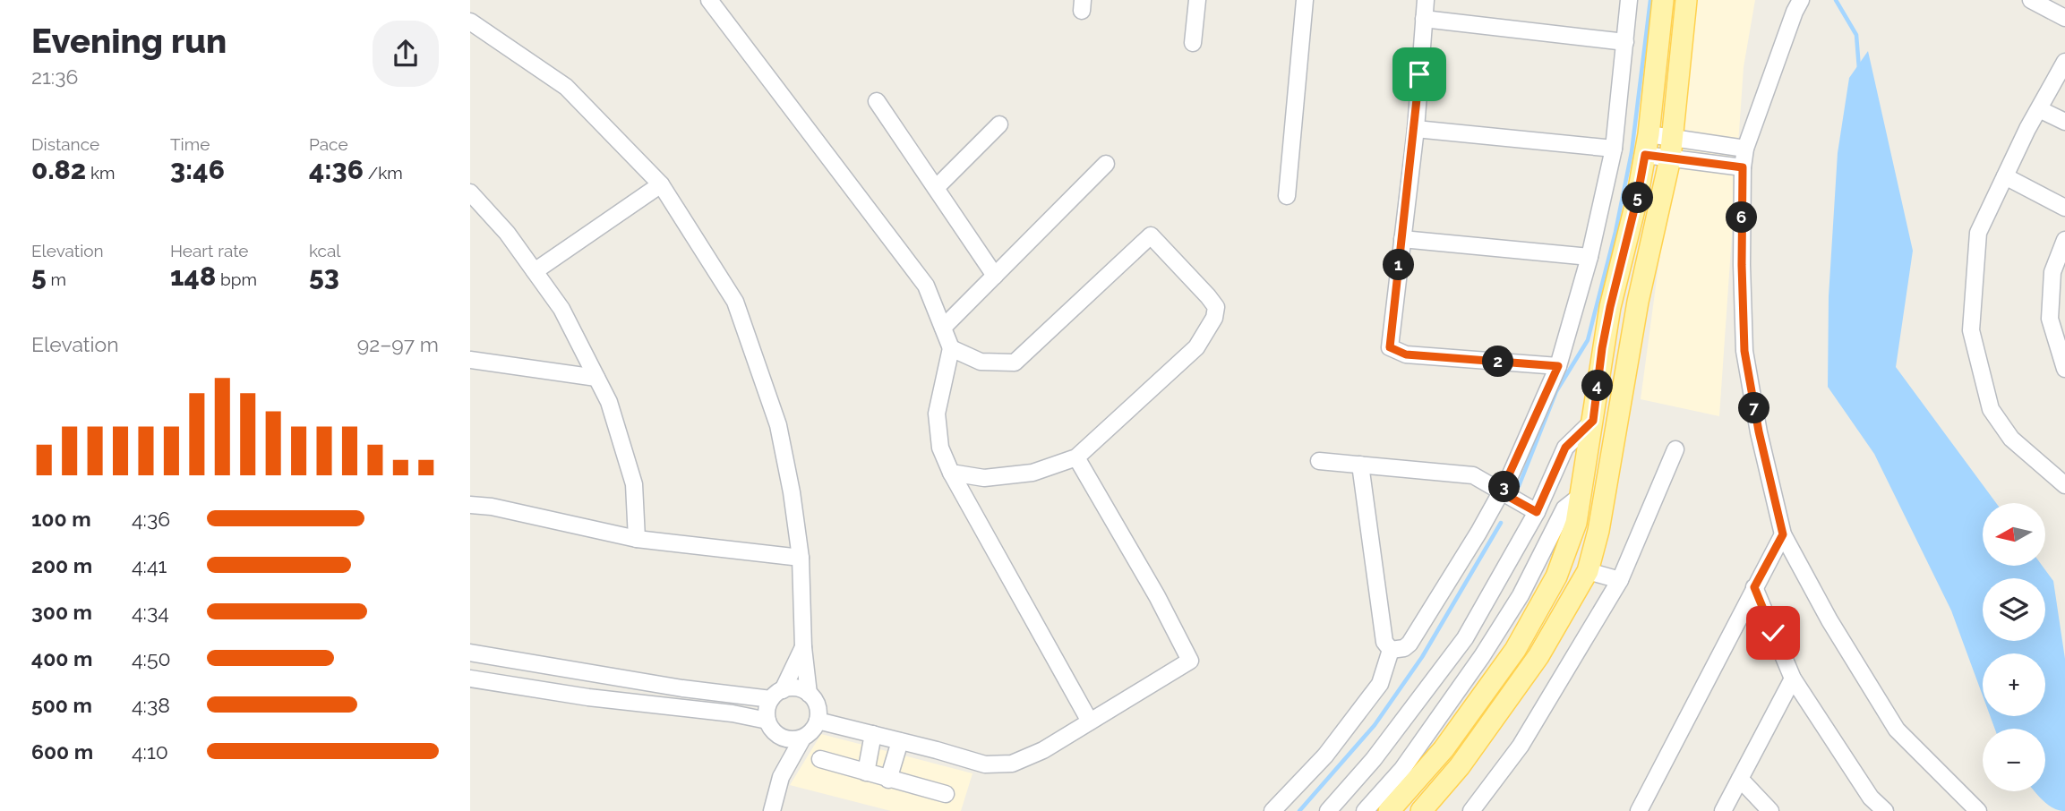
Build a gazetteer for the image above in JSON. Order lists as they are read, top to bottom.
{
  "north": "left",
  "page": {
    "heading": ["Evening run", "21:36"],
    "stats": [
      ["Distance", "0.82 km"],
      ["Time", "3:46"],
      ["Pace", "4:36 /km"],
      ["Elevation", "5 m"],
      ["Heart rate", "148 bpm"],
      ["kcal", "53"]
    ],
    "pins": [
      "5",
      "6",
      "1",
      "2",
      "4",
      "7",
      "3"
    ],
    "chart": ["Elevation", "92–97 m"],
    "list": [
      {
        "name": "100 m",
        "note": "4:36"
      },
      {
        "name": "200 m",
        "note": "4:41"
      },
      {
        "name": "300 m",
        "note": "4:34"
      },
      {
        "name": "400 m",
        "note": "4:50"
      },
      {
        "name": "500 m",
        "note": "4:38"
      },
      {
        "name": "600 m",
        "note": "4:10"
      }
    ],
    "map_buttons": ["+", "−"]
  }
}
